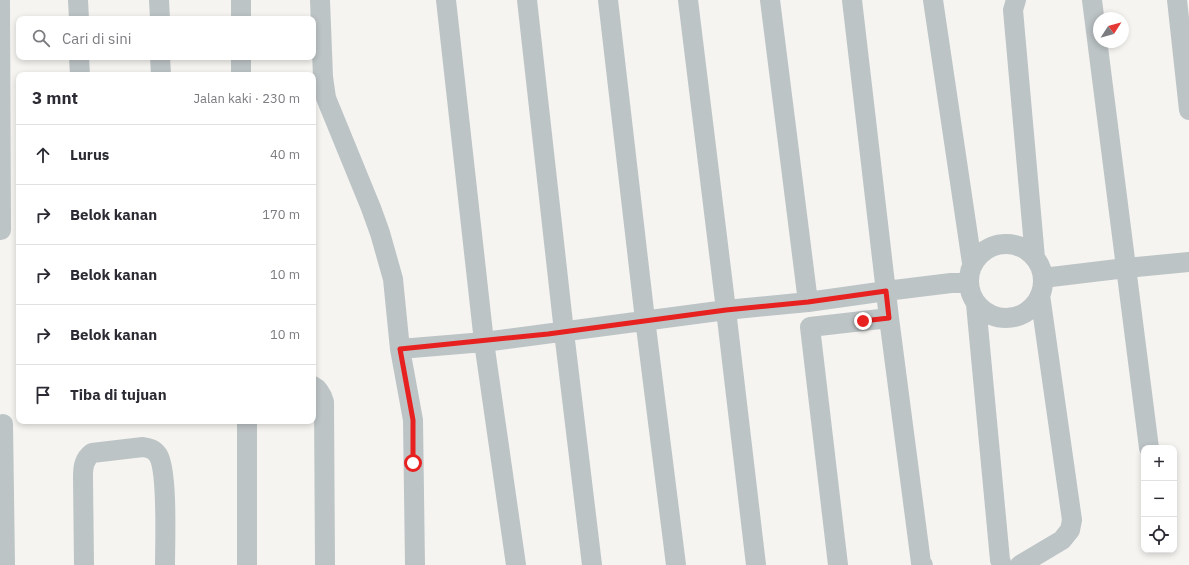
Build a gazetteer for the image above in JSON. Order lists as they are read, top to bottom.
{
  "north": "top right",
  "page": {
    "search": "Cari di sini",
    "heading": ["3 mnt", "Jalan kaki · 230 m"],
    "list": [
      ["Lurus", "40 m"],
      ["Belok kanan", "170 m"],
      ["Belok kanan", "10 m"],
      ["Belok kanan", "10 m"],
      "Tiba di tujuan"
    ],
    "map_buttons": ["+", "−"]
  }
}
